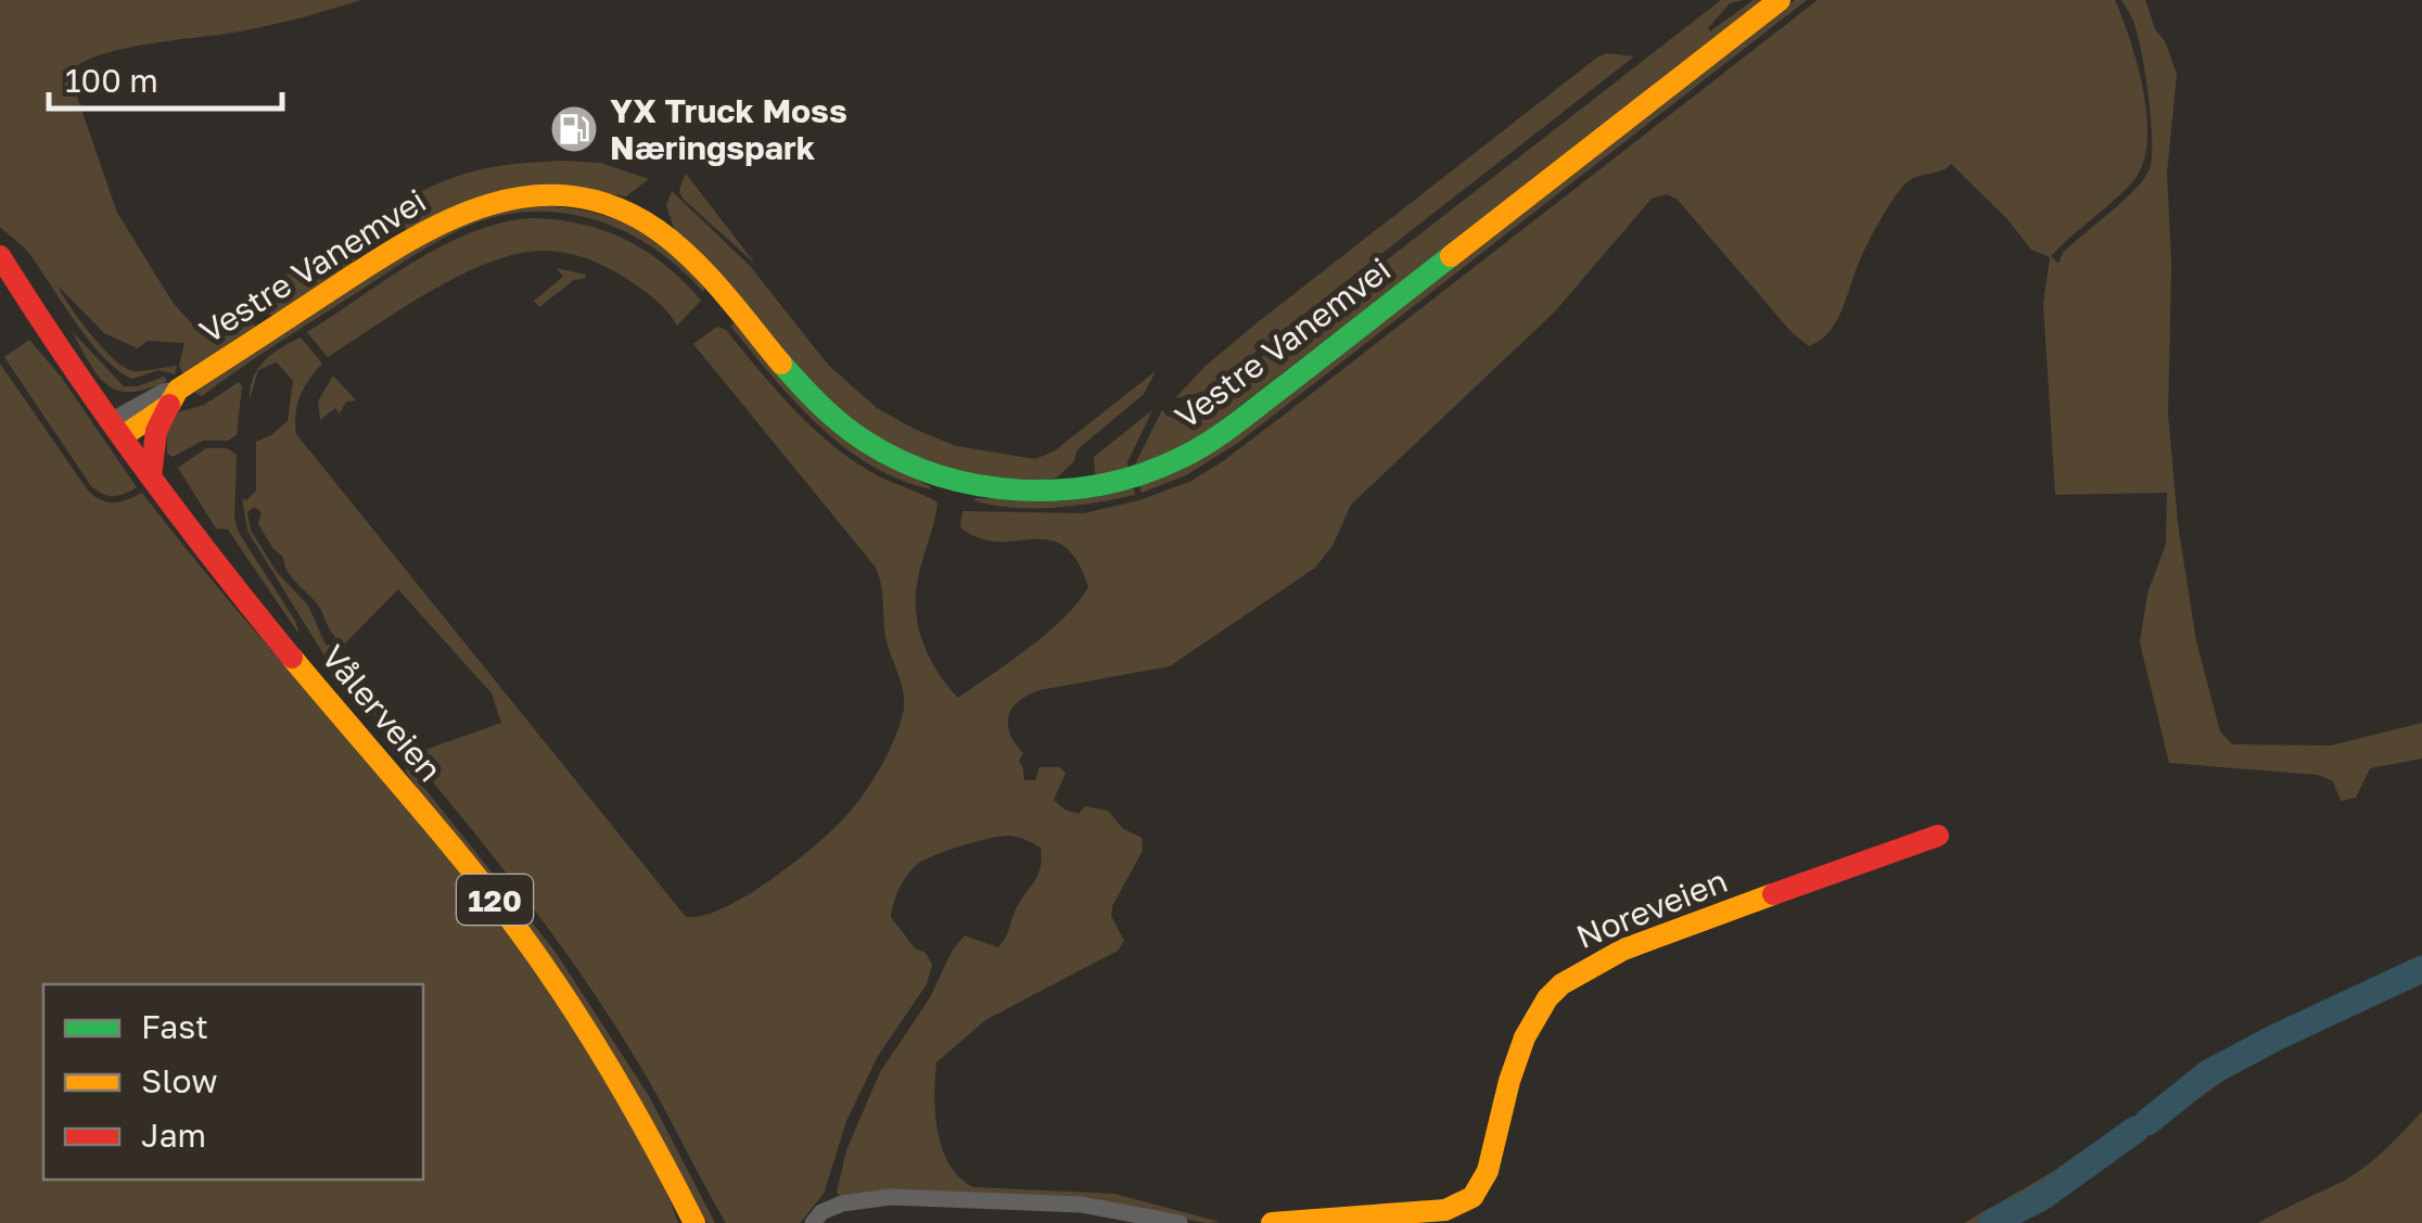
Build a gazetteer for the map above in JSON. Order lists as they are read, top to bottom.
{
  "streets": {
    "street": [
      "Vestre Vanemvei",
      "Vålerveien",
      "120",
      "Noreveien"
    ]
  },
  "crossings": [
    ["Vestre Vanemvei", "Vålerveien"]
  ],
  "places": {
    "fuel station": ["YX Truck Moss Næringspark"]
  },
  "legend": ["Fast", "Slow", "Jam"],
  "scale_bar": "100 m"
}
